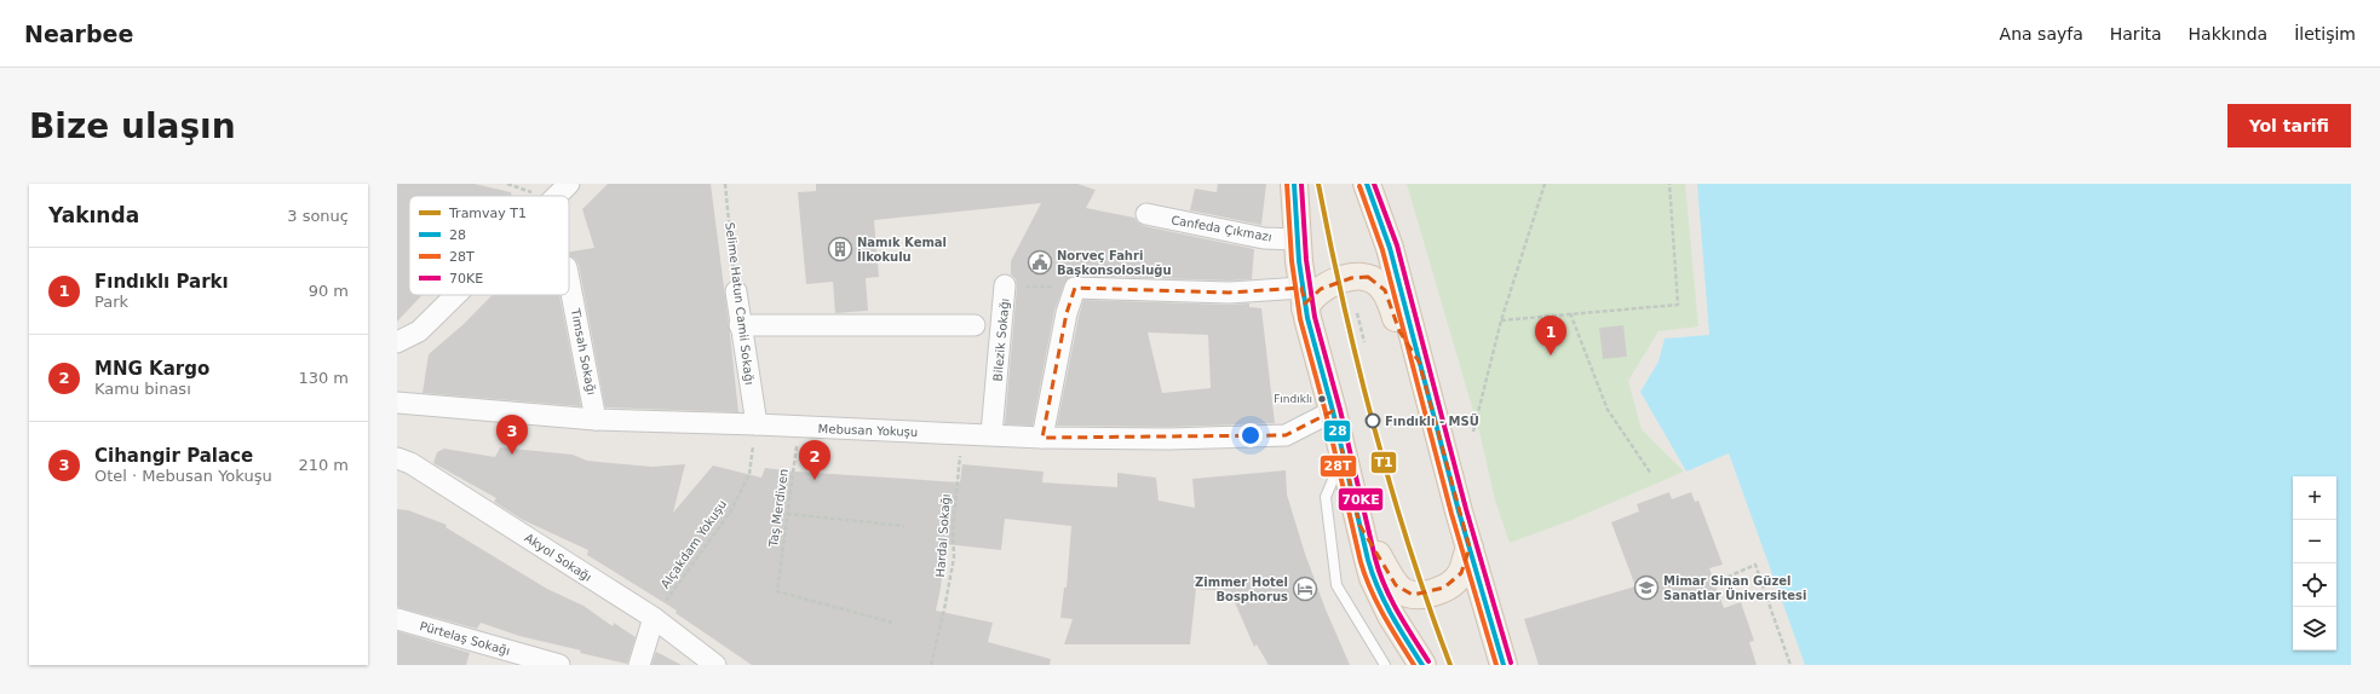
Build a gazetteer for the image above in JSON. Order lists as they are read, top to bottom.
{
  "streets": {
    "street": [
      "Canfeda Çıkmazı",
      "Selime Hatun Camii Sokağı",
      "Bilezik Sokağı",
      "Timsah Sokağı",
      "Mebusan Yokuşu",
      "Akyol Sokağı",
      "Pürtelaş Sokağı"
    ],
    "path": ["Taş Merdiven", "Hardal Sokağı", "Alçakdam Yokuşu"]
  },
  "crossings": [
    ["Selime Hatun Camii Sokağı", "Mebusan Yokuşu"],
    ["Selime Hatun Camii Sokağı", "Alçakdam Yokuşu"],
    ["Bilezik Sokağı", "Mebusan Yokuşu"],
    ["Timsah Sokağı", "Mebusan Yokuşu"],
    ["Mebusan Yokuşu", "Taş Merdiven"],
    ["Mebusan Yokuşu", "Hardal Sokağı"],
    ["Mebusan Yokuşu", "Alçakdam Yokuşu"],
    ["Alçakdam Yokuşu", "Akyol Sokağı"]
  ],
  "places": {
    "building": ["Namık Kemal İlkokulu"],
    "public building": ["Norveç Fahri Başkonsolosluğu"],
    "other": ["Fındıklı", "Fındıklı - MSÜ"],
    "school or university": ["Mimar Sinan Güzel Sanatlar Üniversitesi"],
    "hotel": ["Zimmer Hotel Bosphorus"]
  },
  "lines": [
    "tram line T1",
    "transit line 28",
    "transit line 28T",
    "transit line 70KE"
  ],
  "legend": [
    "Tramvay T1",
    "28",
    "28T",
    "70KE"
  ],
  "page": {
    "header": "Nearbee",
    "nav": [
      "Ana sayfa",
      "Harita",
      "Hakkında",
      "İletişim"
    ],
    "buttons": "Yol tarifi",
    "title": "Bize ulaşın",
    "heading": ["Yakında", "3 sonuç"],
    "list": [
      {
        "mark": "1",
        "name": "Fındıklı Parkı",
        "note": "Park",
        "value": "90 m"
      },
      {
        "mark": "2",
        "name": "MNG Kargo",
        "note": "Kamu binası",
        "value": "130 m"
      },
      {
        "mark": "3",
        "name": "Cihangir Palace",
        "note": "Otel · Mebusan Yokuşu",
        "value": "210 m"
      }
    ],
    "pins": ["1", "3", "2"],
    "map_buttons": ["+", "−"]
  }
}
